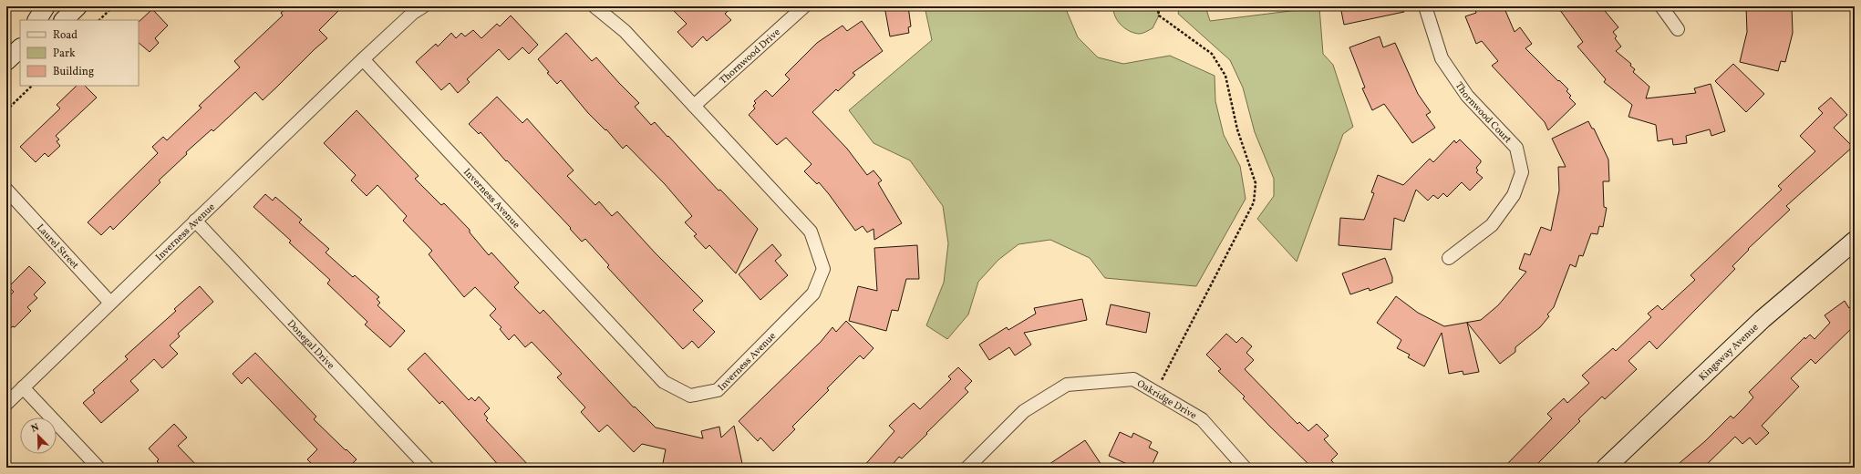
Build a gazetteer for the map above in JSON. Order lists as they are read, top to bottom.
{
  "streets": {
    "street": [
      "Thornwood Drive",
      "Thornwood Court",
      "Inverness Avenue",
      "Laurel Street",
      "Donegal Drive",
      "Kingsway Avenue",
      "Oakridge Drive"
    ]
  },
  "crossings": [
    ["Thornwood Drive", "Inverness Avenue"],
    ["Inverness Avenue", "Laurel Street"],
    ["Inverness Avenue", "Donegal Drive"]
  ],
  "legend": ["Road", "Park", "Building"],
  "north": "top left"
}
